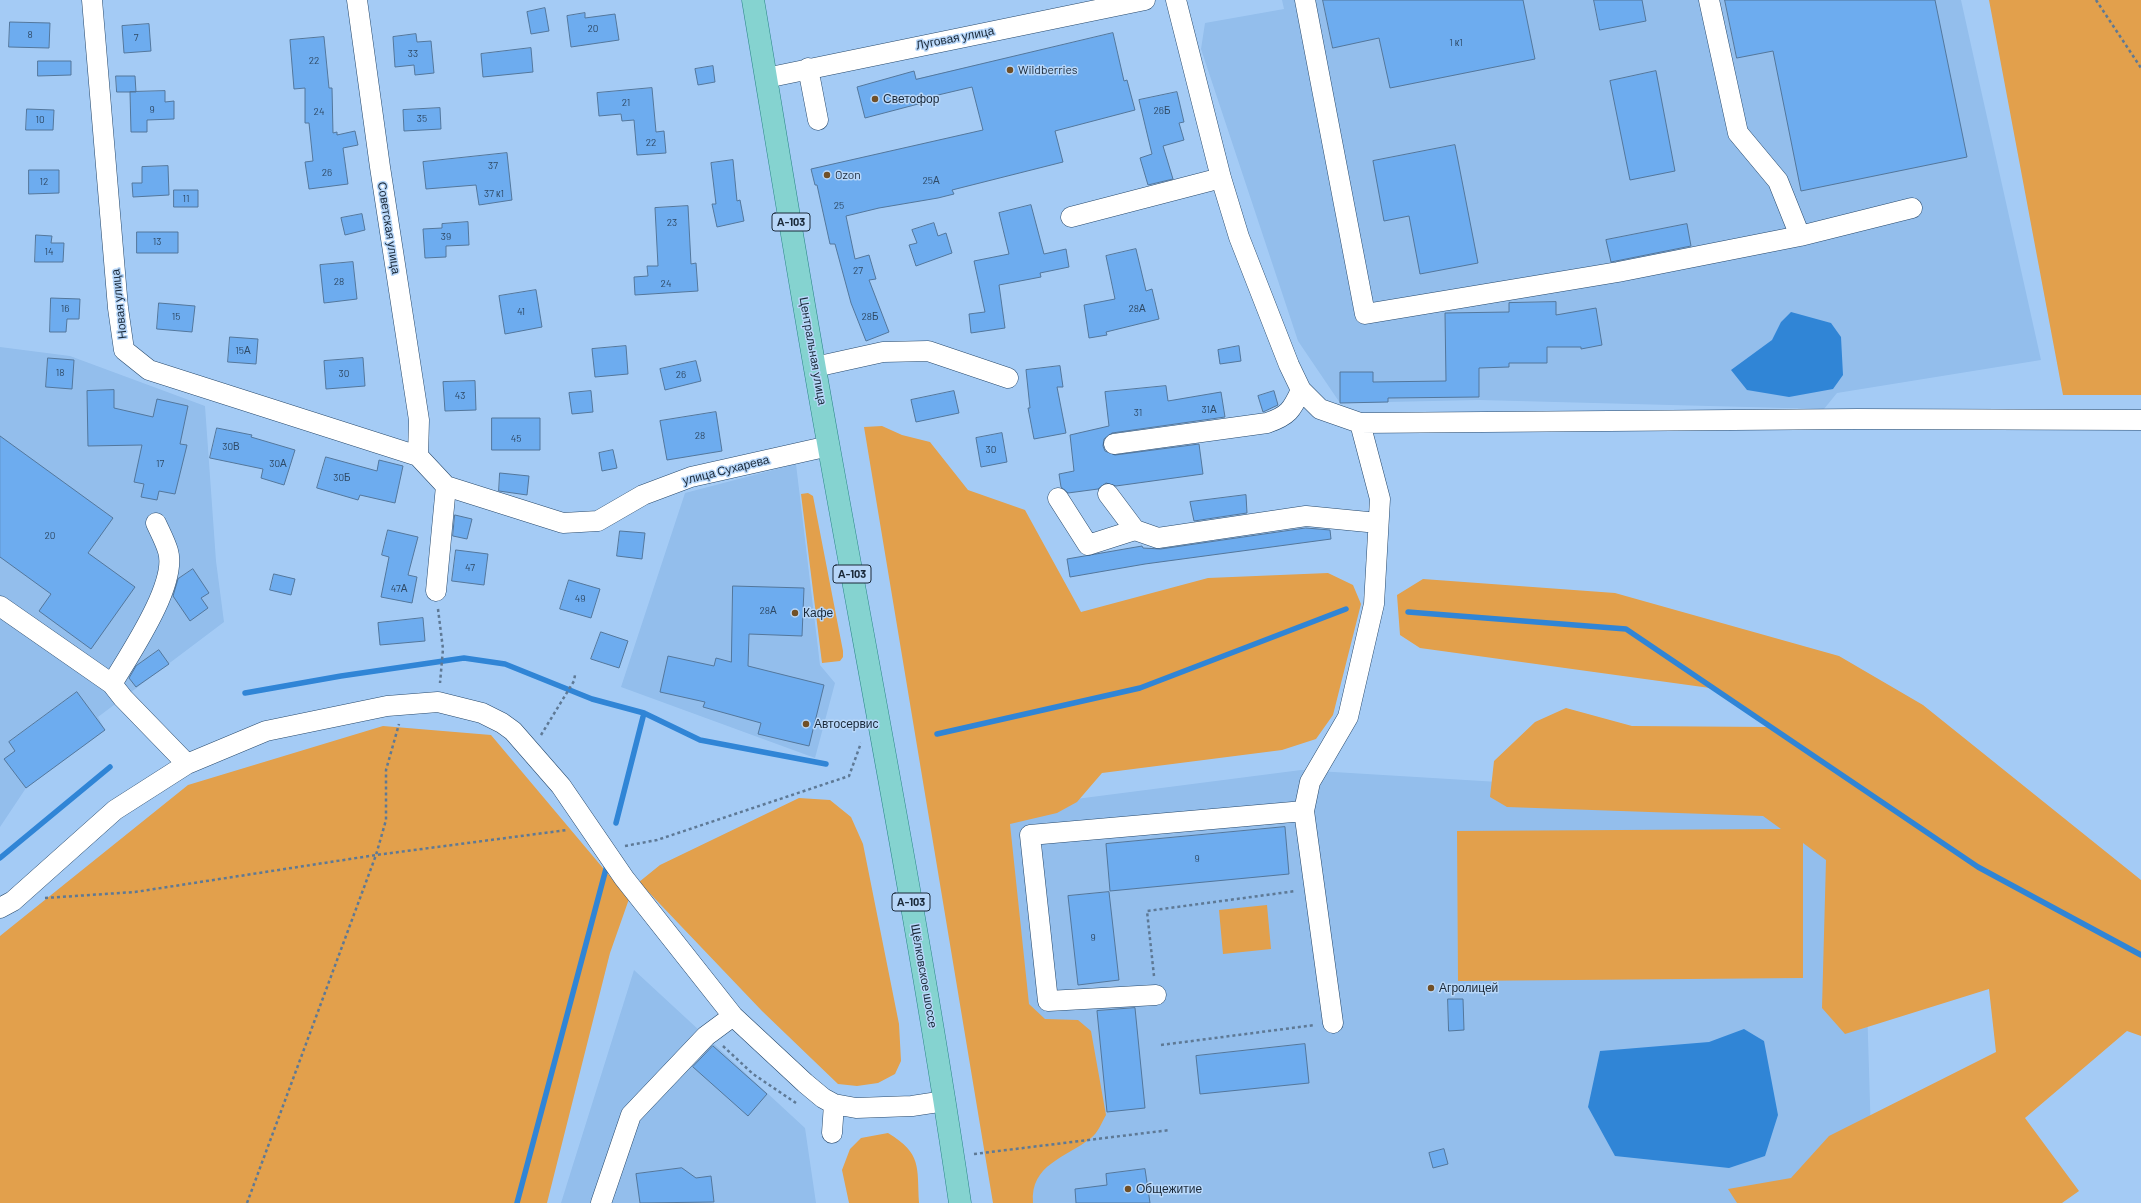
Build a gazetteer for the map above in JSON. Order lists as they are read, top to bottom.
{
  "streets": {
    "main road": ["А-103", "Центральная улица", "Щёлковское шоссе"],
    "street": [
      "Луговая улица",
      "Советская улица",
      "Новая улица",
      "улица Сухарева"
    ]
  },
  "crossings": [
    ["Луговая улица", "Центральная улица"],
    ["Советская улица", "Новая улица"],
    ["Новая улица", "улица Сухарева"],
    ["Центральная улица", "улица Сухарева"],
    ["Центральная улица", "Щёлковское шоссе"]
  ],
  "places": [
    "Wildberries",
    "Светофор",
    "Ozon",
    "Кафе",
    "Автосервис",
    "Агролицей",
    "Общежитие"
  ],
  "house_numbers": [
    "20",
    "8",
    "7",
    "1 к1",
    "33",
    "22",
    "21",
    "9",
    "26Б",
    "24",
    "35",
    "10",
    "22",
    "37",
    "26",
    "25А",
    "12",
    "37 к1",
    "11",
    "25",
    "23",
    "39",
    "13",
    "14",
    "27",
    "28",
    "24",
    "16",
    "28А",
    "41",
    "15",
    "28Б",
    "15А",
    "18",
    "30",
    "26",
    "43",
    "31А",
    "31",
    "28",
    "45",
    "30В",
    "30",
    "17",
    "30А",
    "30Б",
    "20",
    "47",
    "47А",
    "49",
    "28А",
    "9",
    "9"
  ]
}
